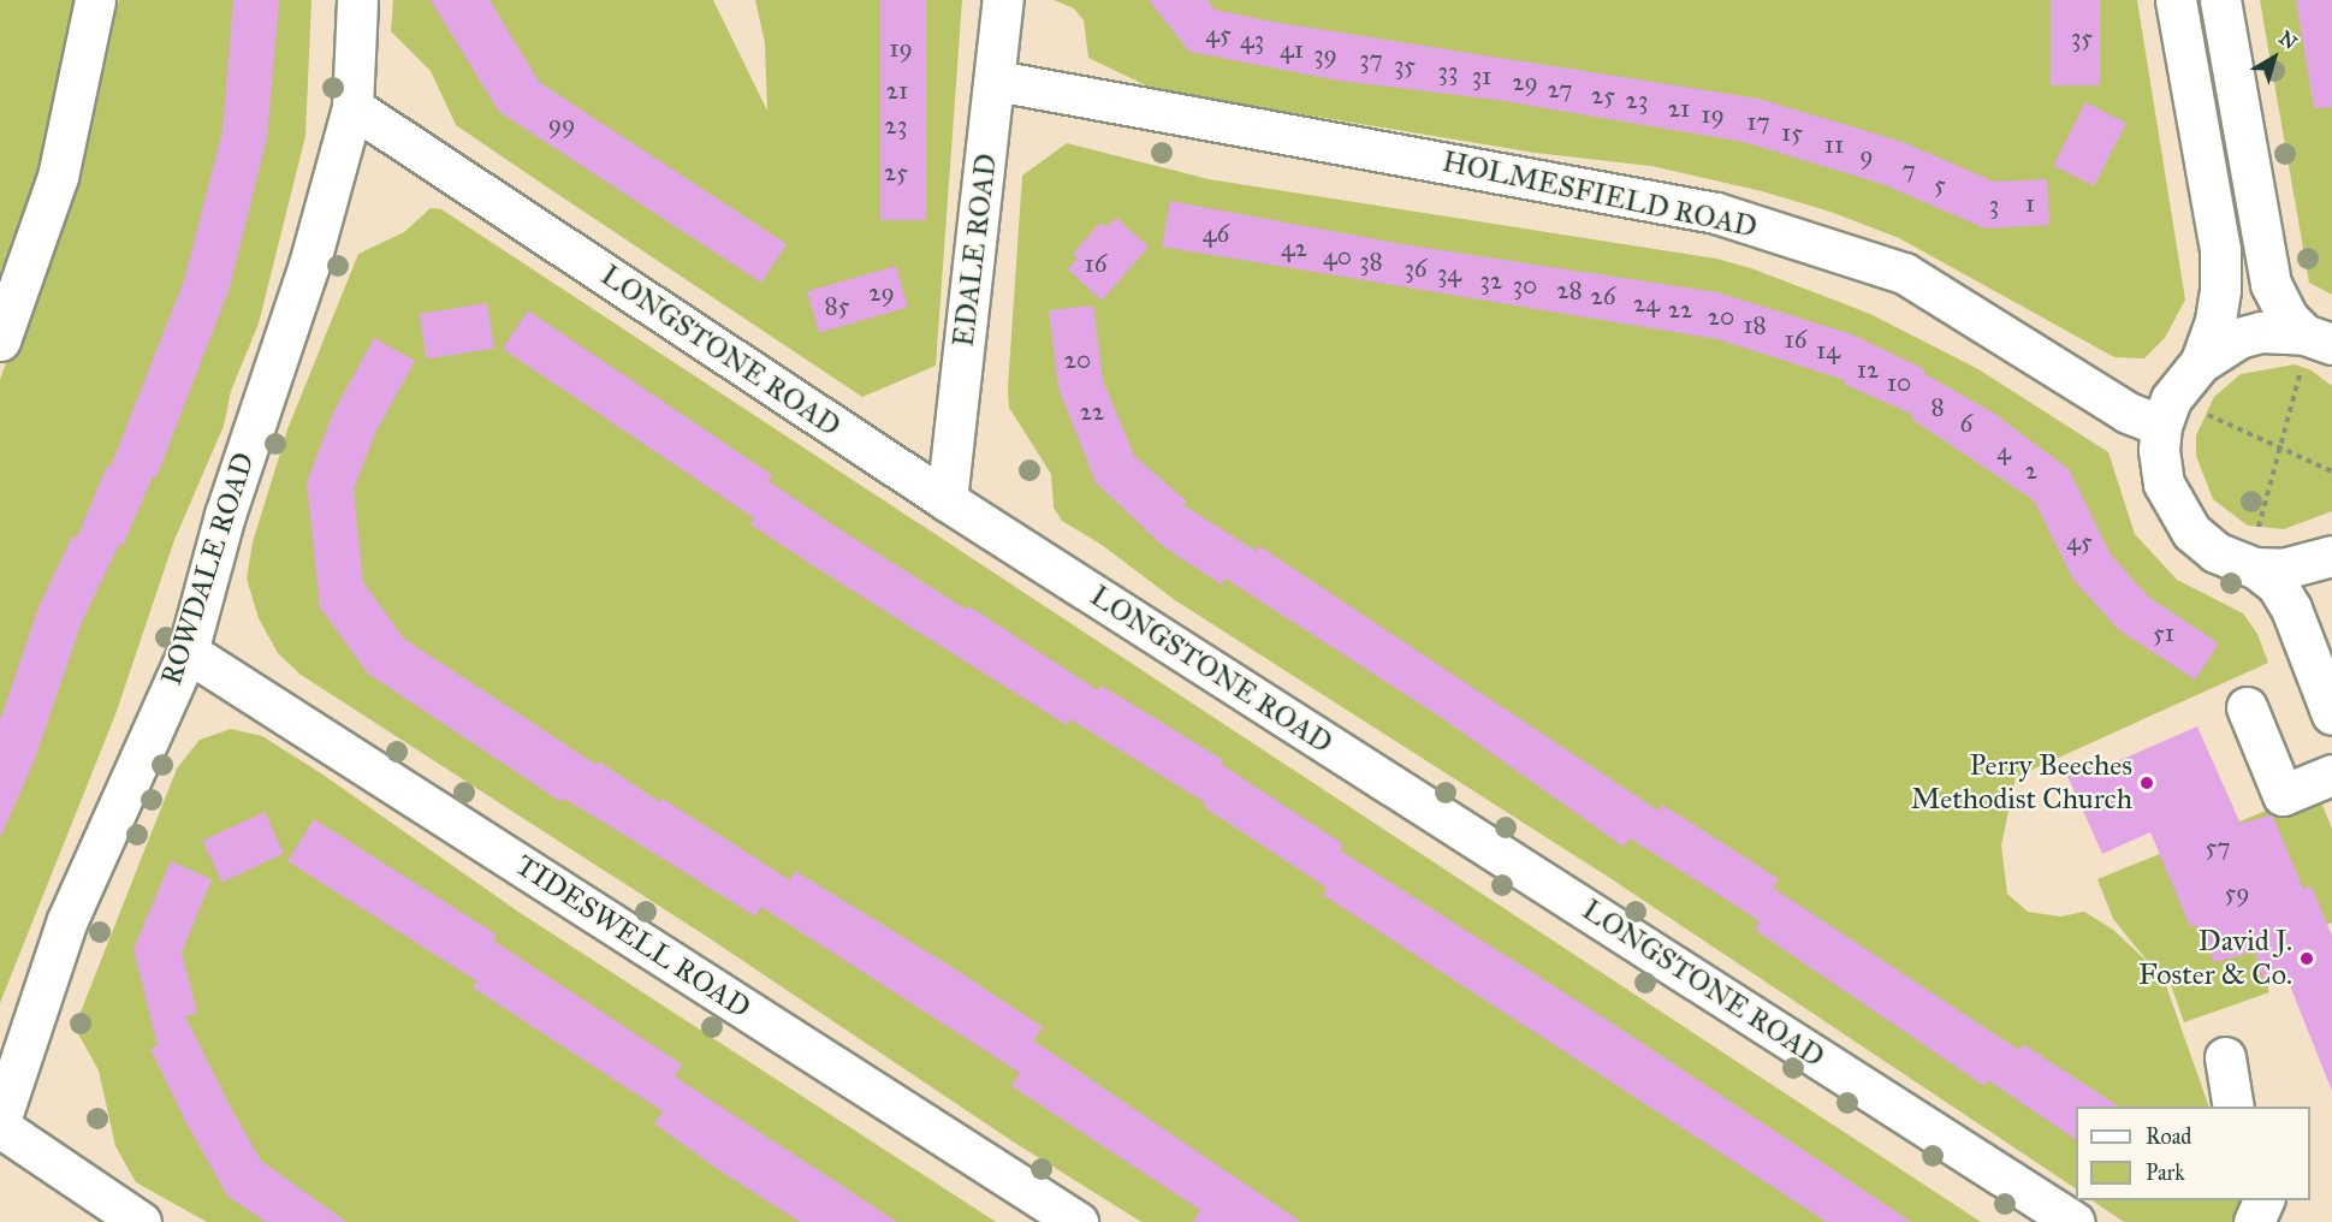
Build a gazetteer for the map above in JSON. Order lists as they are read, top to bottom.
{
  "streets": {
    "street": [
      "HOLMESFIELD ROAD",
      "EDALE ROAD",
      "LONGSTONE ROAD",
      "ROWDALE ROAD",
      "TIDESWELL ROAD"
    ]
  },
  "crossings": [
    ["HOLMESFIELD ROAD", "EDALE ROAD"],
    ["EDALE ROAD", "LONGSTONE ROAD"],
    ["LONGSTONE ROAD", "ROWDALE ROAD"],
    ["ROWDALE ROAD", "TIDESWELL ROAD"]
  ],
  "places": ["Perry Beeches Methodist Church", "David J. Foster & Co."],
  "house_numbers": [
    "45",
    "35",
    "43",
    "19",
    "41",
    "39",
    "37",
    "35",
    "33",
    "31",
    "29",
    "27",
    "21",
    "25",
    "23",
    "21",
    "19",
    "17",
    "99",
    "23",
    "15",
    "11",
    "9",
    "7",
    "25",
    "5",
    "1",
    "3",
    "46",
    "42",
    "40",
    "38",
    "16",
    "36",
    "34",
    "32",
    "30",
    "28",
    "29",
    "26",
    "24",
    "85",
    "22",
    "20",
    "18",
    "16",
    "14",
    "20",
    "12",
    "10",
    "8",
    "22",
    "6",
    "4",
    "2",
    "45",
    "51",
    "57",
    "59"
  ],
  "legend": ["Road", "Park"],
  "north": "top right"
}
